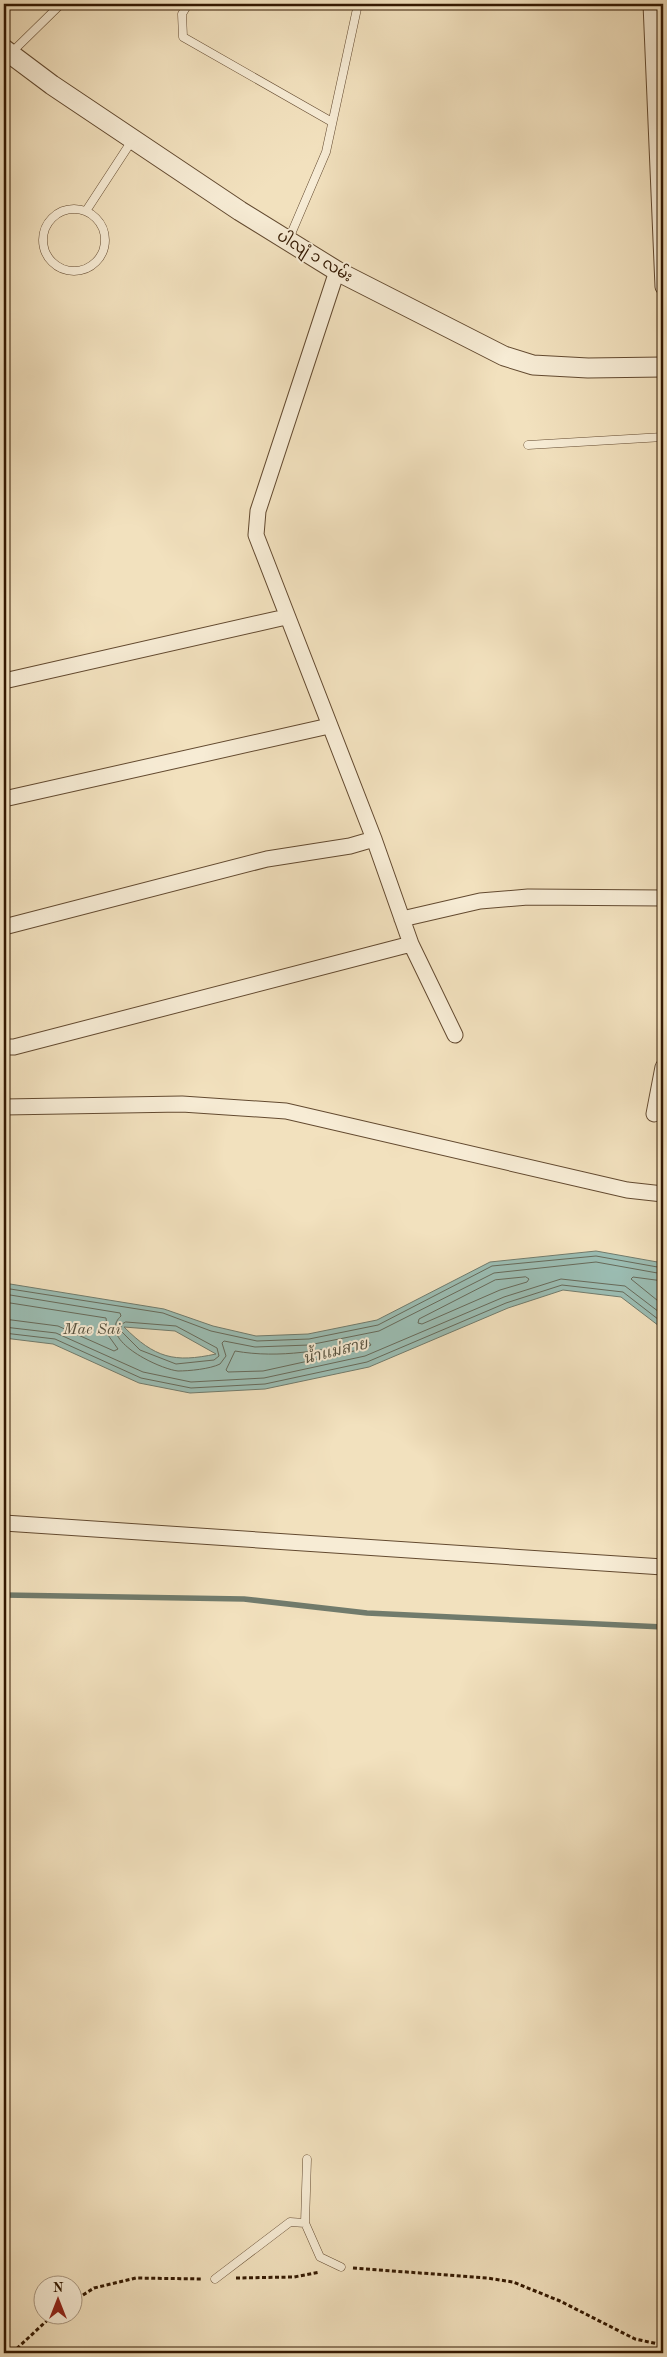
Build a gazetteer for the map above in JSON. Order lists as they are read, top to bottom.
{
  "streets": {
    "street": ["ပါလျံ ၁ လမ်း"]
  },
  "water": ["Mae Sai", "น้ำแม่สาย"],
  "north": "top"
}
